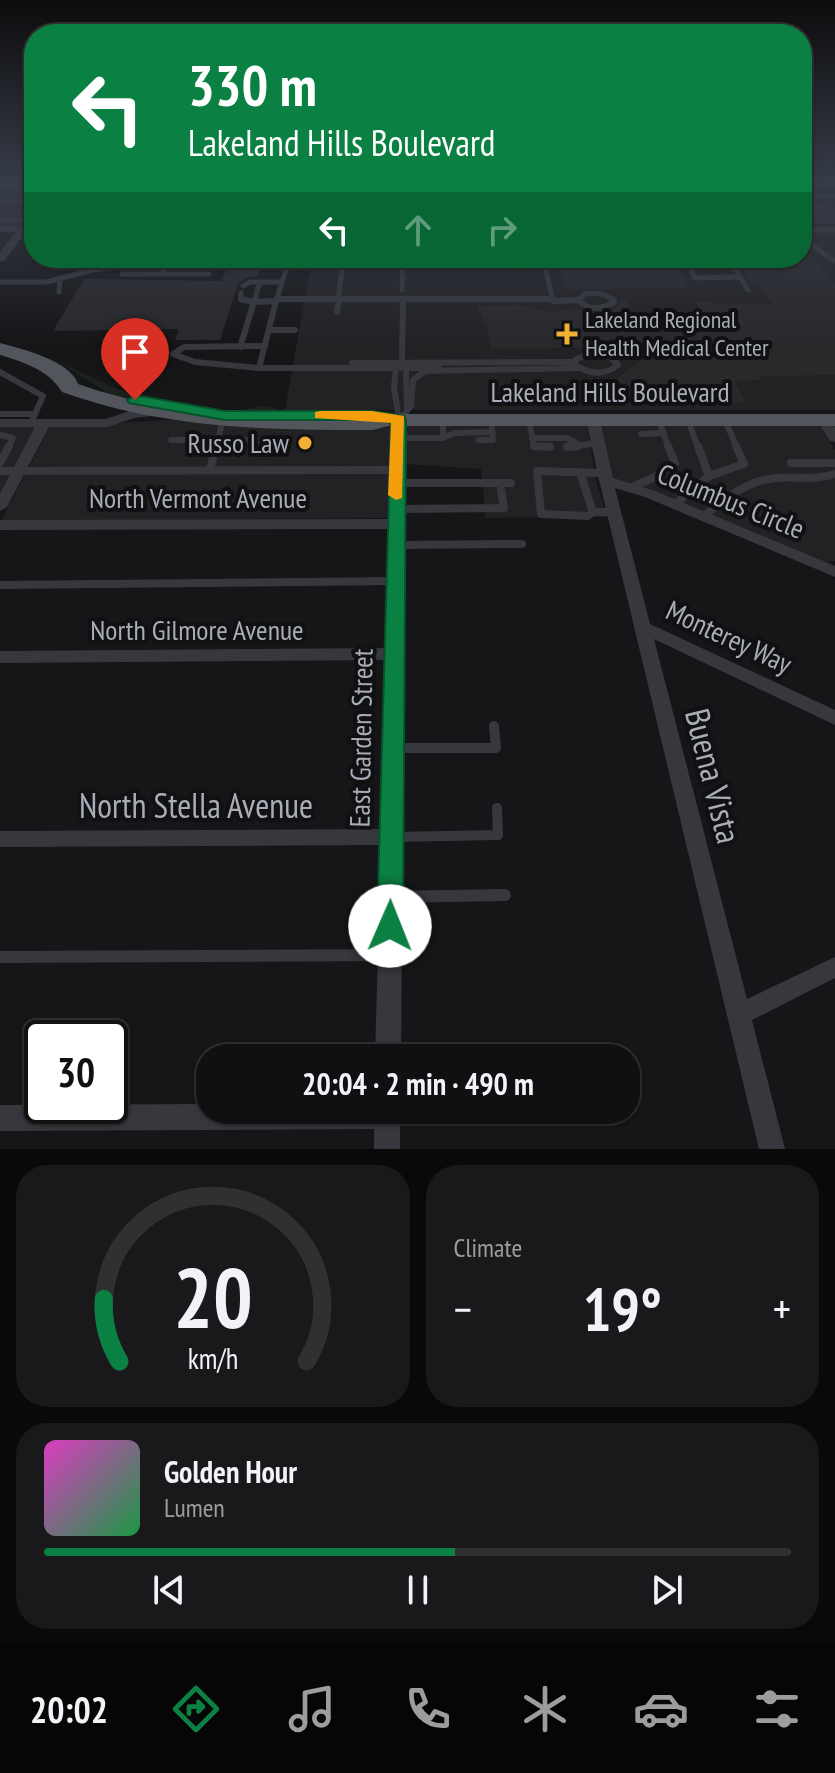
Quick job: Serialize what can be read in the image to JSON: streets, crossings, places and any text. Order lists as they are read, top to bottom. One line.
{"streets":{"main road":["Lakeland Hills Boulevard"],"street":["North Vermont Avenue","Columbus Circle","North Gilmore Avenue","Monterey Way","East Garden Street","Buena Vista","North Stella Avenue"]},"crossings":[["Lakeland Hills Boulevard","East Garden Street"],["Lakeland Hills Boulevard","Buena Vista"],["North Vermont Avenue","East Garden Street"],["Columbus Circle","Buena Vista"],["North Gilmore Avenue","East Garden Street"],["Monterey Way","Buena Vista"],["East Garden Street","North Stella Avenue"]],"places":{"health":["Lakeland Regional Health Medical Center"],"other":["Russo Law"]},"page":{"turn":["330 m","Lakeland Hills Boulevard"],"limit":"30","trip":"20:04 · 2 min · 490 m","tile":"Climate","heat":["−","19°","+"],"song":["Golden Hour","Lumen"],"tabs":"20:02","gauge":["20","km/h"]}}
